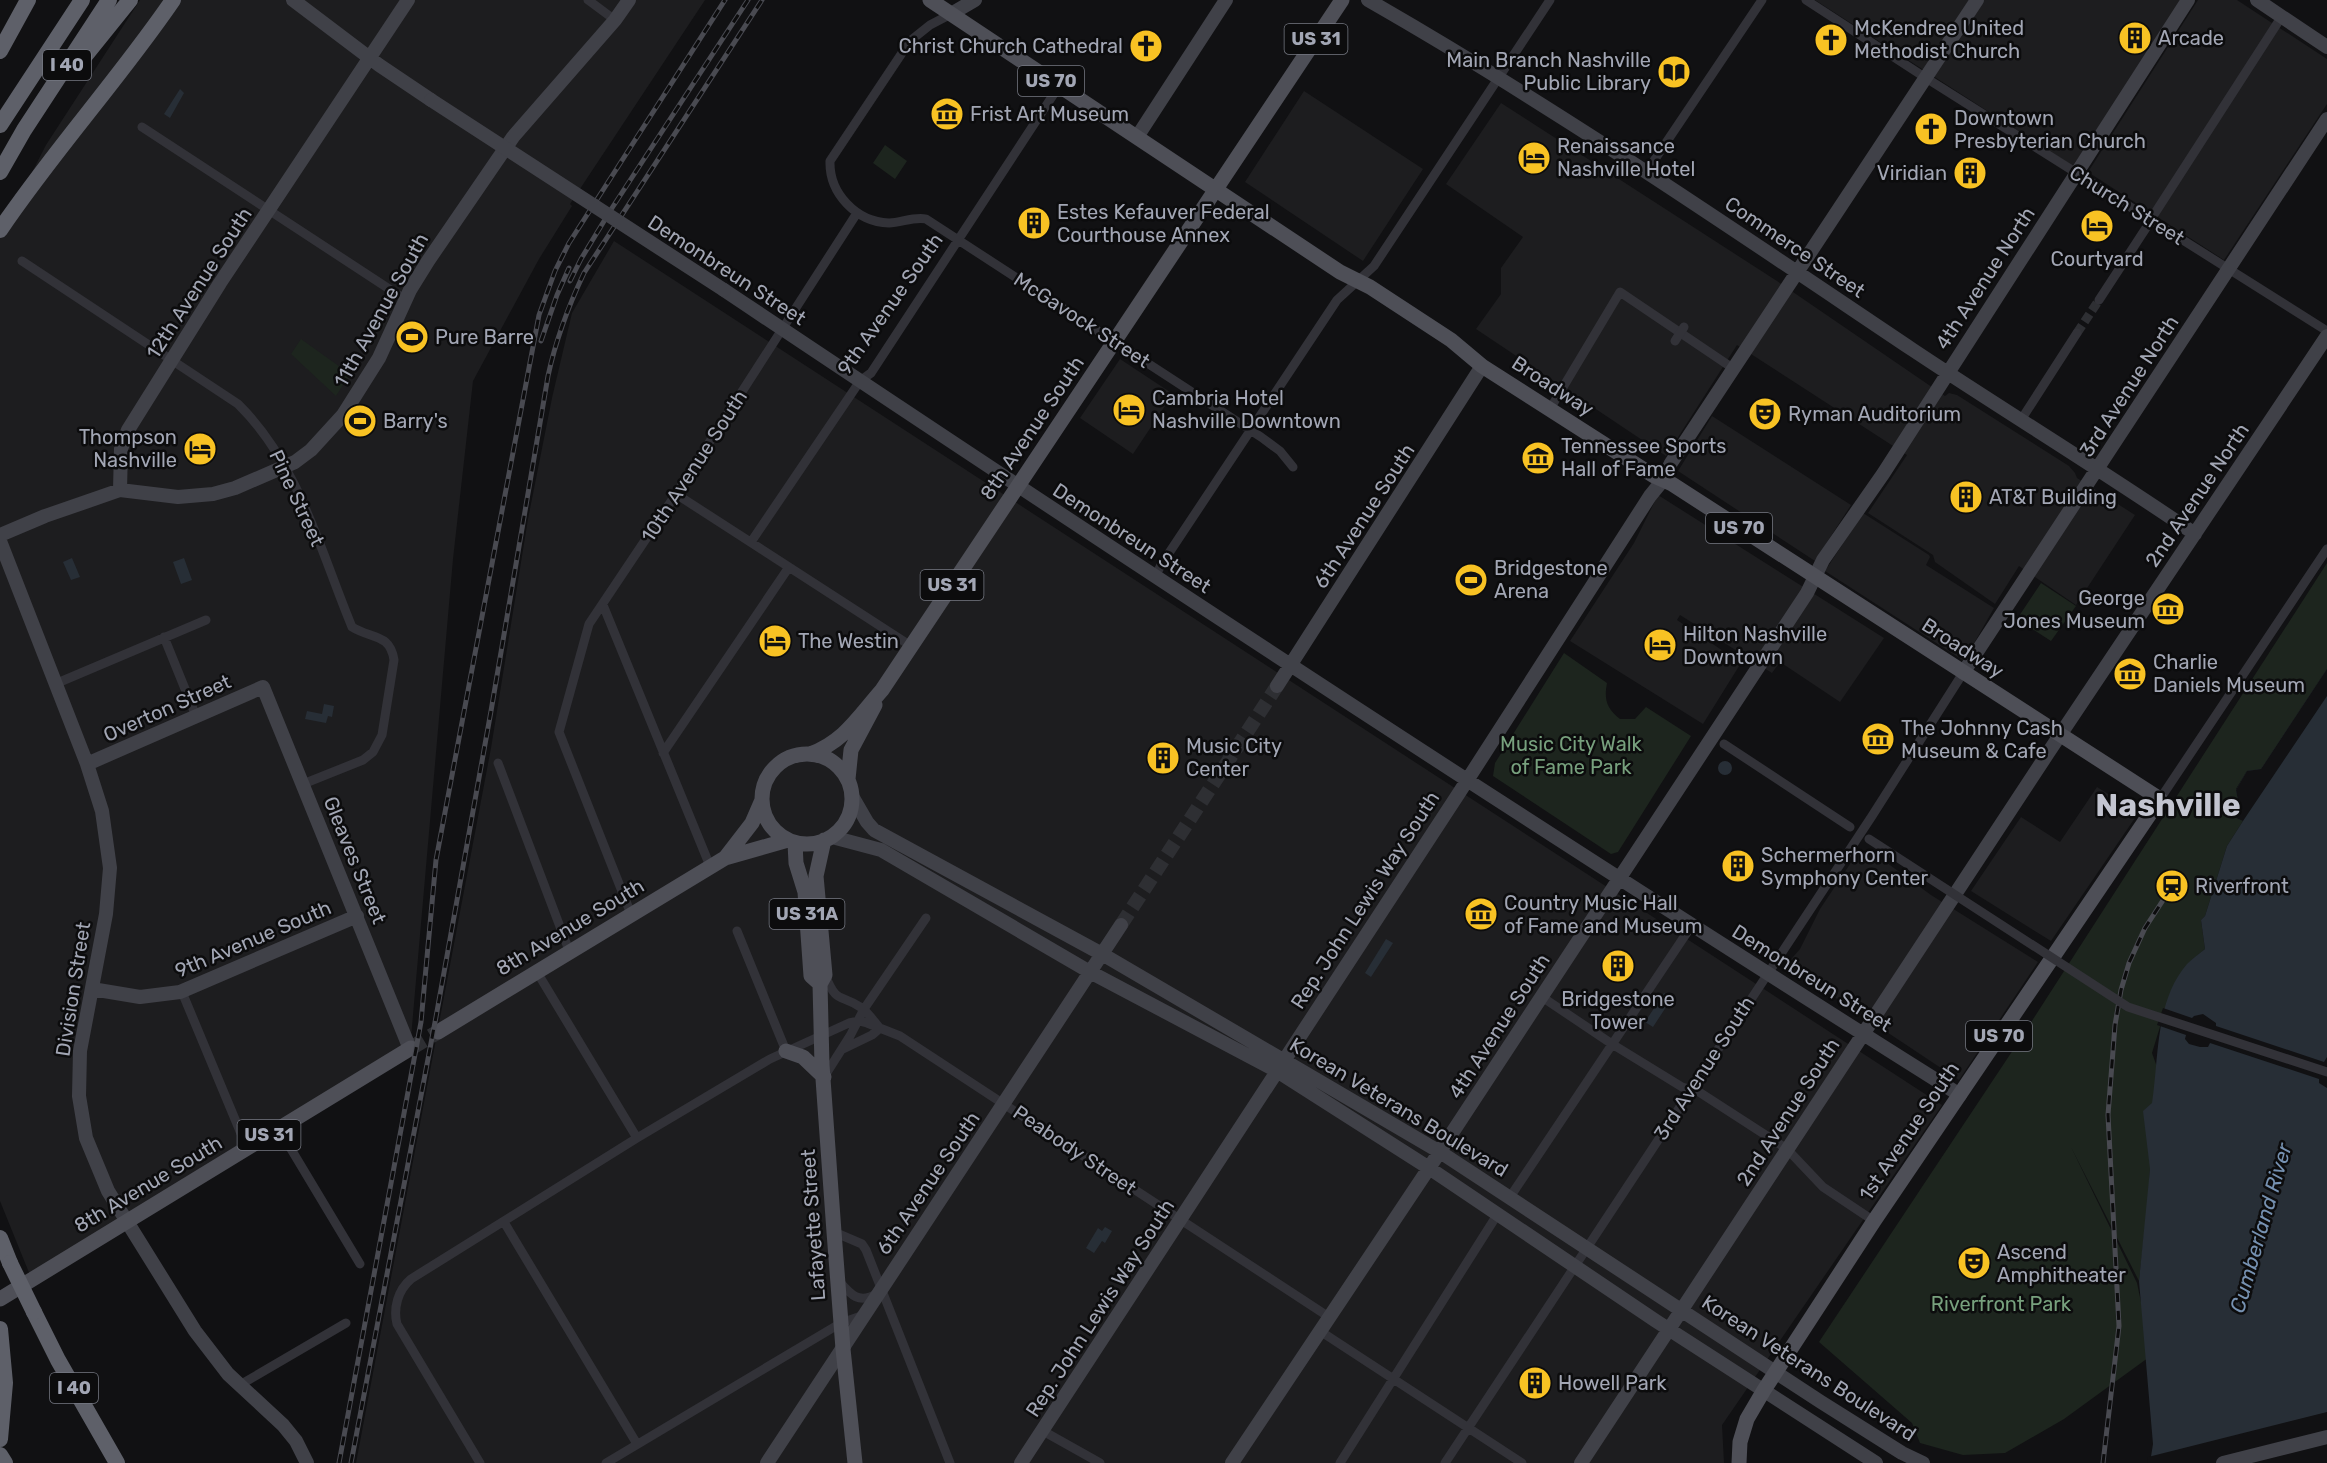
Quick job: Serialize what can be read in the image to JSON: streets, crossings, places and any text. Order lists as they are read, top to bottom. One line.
{"streets":{"highway":["I 40"],"main road":["US 31","US 70","Broadway","8th Avenue South","US 31A","1st Avenue South","Lafayette Street"],"street":["Church Street","Commerce Street","Demonbreun Street","4th Avenue North","12th Avenue South","9th Avenue South","11th Avenue South","McGavock Street","3rd Avenue North","10th Avenue South","2nd Avenue North","Pine Street","6th Avenue South","Overton Street","Gleaves Street","Rep. John Lewis Way South","Division Street","4th Avenue South","3rd Avenue South","Korean Veterans Boulevard","2nd Avenue South","Peabody Street"]},"crossings":[["US 31","Broadway"],["US 31","8th Avenue South"],["US 31","Korean Veterans Boulevard"],["US 31","Lafayette Street"],["Church Street","4th Avenue North"],["Church Street","3rd Avenue North"],["Church Street","Rep. John Lewis Way South"],["Commerce Street","4th Avenue North"],["Commerce Street","3rd Avenue North"],["Commerce Street","2nd Avenue North"],["Commerce Street","Rep. John Lewis Way South"],["Demonbreun Street","12th Avenue South"],["Demonbreun Street","9th Avenue South"],["Demonbreun Street","8th Avenue South"],["Demonbreun Street","10th Avenue South"],["Demonbreun Street","6th Avenue South"],["Demonbreun Street","Rep. John Lewis Way South"],["Demonbreun Street","4th Avenue South"],["Demonbreun Street","3rd Avenue South"],["Demonbreun Street","2nd Avenue South"],["Demonbreun Street","1st Avenue South"],["4th Avenue North","Broadway"],["4th Avenue North","4th Avenue South"],["12th Avenue South","11th Avenue South"],["12th Avenue South","Pine Street"],["9th Avenue South","McGavock Street"],["9th Avenue South","Broadway"],["9th Avenue South","Gleaves Street"],["9th Avenue South","Division Street"],["11th Avenue South","Pine Street"],["McGavock Street","8th Avenue South"],["McGavock Street","10th Avenue South"],["Broadway","3rd Avenue North"],["Broadway","8th Avenue South"],["Broadway","2nd Avenue North"],["Broadway","6th Avenue South"],["Broadway","Rep. John Lewis Way South"],["Broadway","4th Avenue South"],["Broadway","3rd Avenue South"],["Broadway","2nd Avenue South"],["Broadway","1st Avenue South"],["3rd Avenue North","3rd Avenue South"],["8th Avenue South","10th Avenue South"],["8th Avenue South","Gleaves Street"],["8th Avenue South","Division Street"],["8th Avenue South","Korean Veterans Boulevard"],["8th Avenue South","Lafayette Street"],["2nd Avenue North","2nd Avenue South"],["Pine Street","Gleaves Street"],["6th Avenue South","Korean Veterans Boulevard"],["6th Avenue South","Peabody Street"],["6th Avenue South","Lafayette Street"],["Overton Street","Gleaves Street"],["Overton Street","Division Street"],["Rep. John Lewis Way South","Korean Veterans Boulevard"],["Rep. John Lewis Way South","Peabody Street"],["4th Avenue South","Korean Veterans Boulevard"],["4th Avenue South","Peabody Street"],["3rd Avenue South","Korean Veterans Boulevard"],["Korean Veterans Boulevard","2nd Avenue South"],["Korean Veterans Boulevard","1st Avenue South"],["Korean Veterans Boulevard","Lafayette Street"],["Peabody Street","Lafayette Street"]],"districts":["Nashville"],"water":["Cumberland River"],"parks":["Music City Walk of Fame Park","Riverfront Park"],"places":{"building":["Arcade","Viridian","Estes Kefauver Federal Courthouse Annex","AT&T Building","Music City Center","Schermerhorn Symphony Center","Bridgestone Tower","Howell Park"],"church":["McKendree United Methodist Church","Christ Church Cathedral","Downtown Presbyterian Church"],"library":["Main Branch Nashville Public Library"],"museum":["Frist Art Museum","Tennessee Sports Hall of Fame","George Jones Museum","Charlie Daniels Museum","The Johnny Cash Museum & Cafe","Country Music Hall of Fame and Museum"],"hotel":["Renaissance Nashville Hotel","Courtyard","Cambria Hotel Nashville Downtown","Thompson Nashville","The Westin","Hilton Nashville Downtown"],"sports":["Pure Barre","Barry's","Bridgestone Arena"],"theatre":["Ryman Auditorium","Ascend Amphitheater"],"station":["Riverfront"]}}
